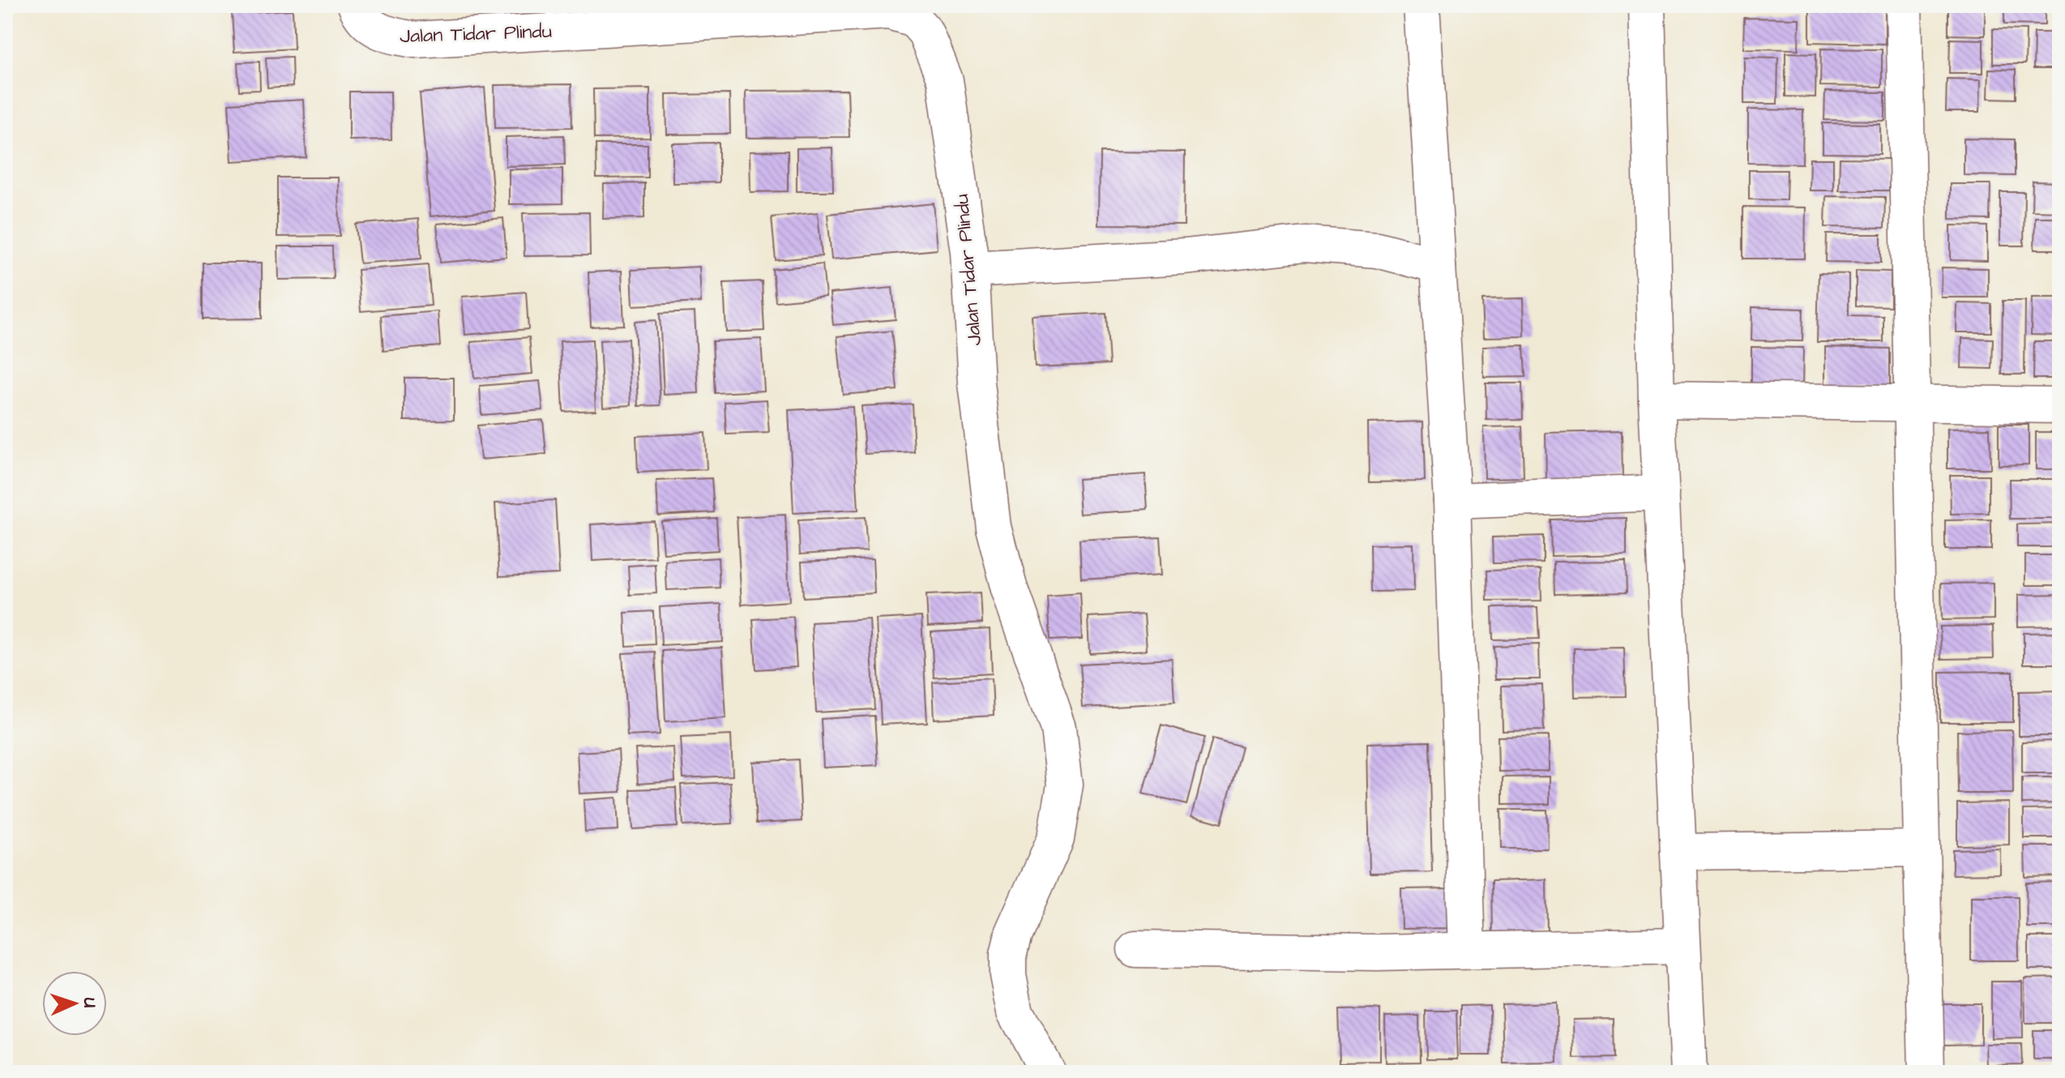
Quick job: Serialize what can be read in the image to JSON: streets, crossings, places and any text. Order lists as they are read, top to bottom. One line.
{"streets":{"street":["Jalan Tidar Plindu"]},"north":"right"}
